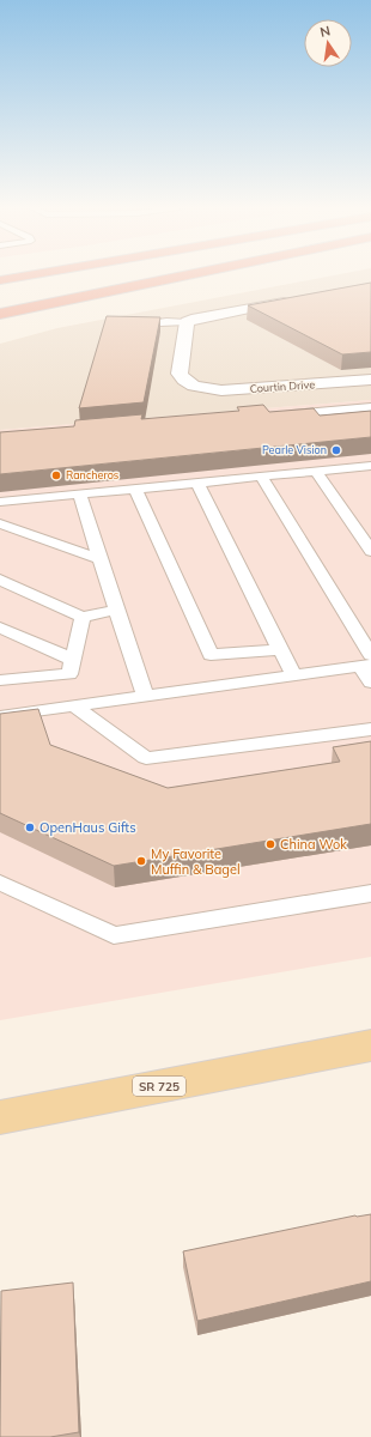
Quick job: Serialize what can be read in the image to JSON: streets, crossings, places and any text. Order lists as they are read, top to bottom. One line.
{"streets":{"main road":["SR 725"],"street":["Courtin Drive"]},"places":["Pearle Vision","Rancheros","OpenHaus Gifts","China Wok","My Favorite Muffin & Bagel"],"north":"top"}
